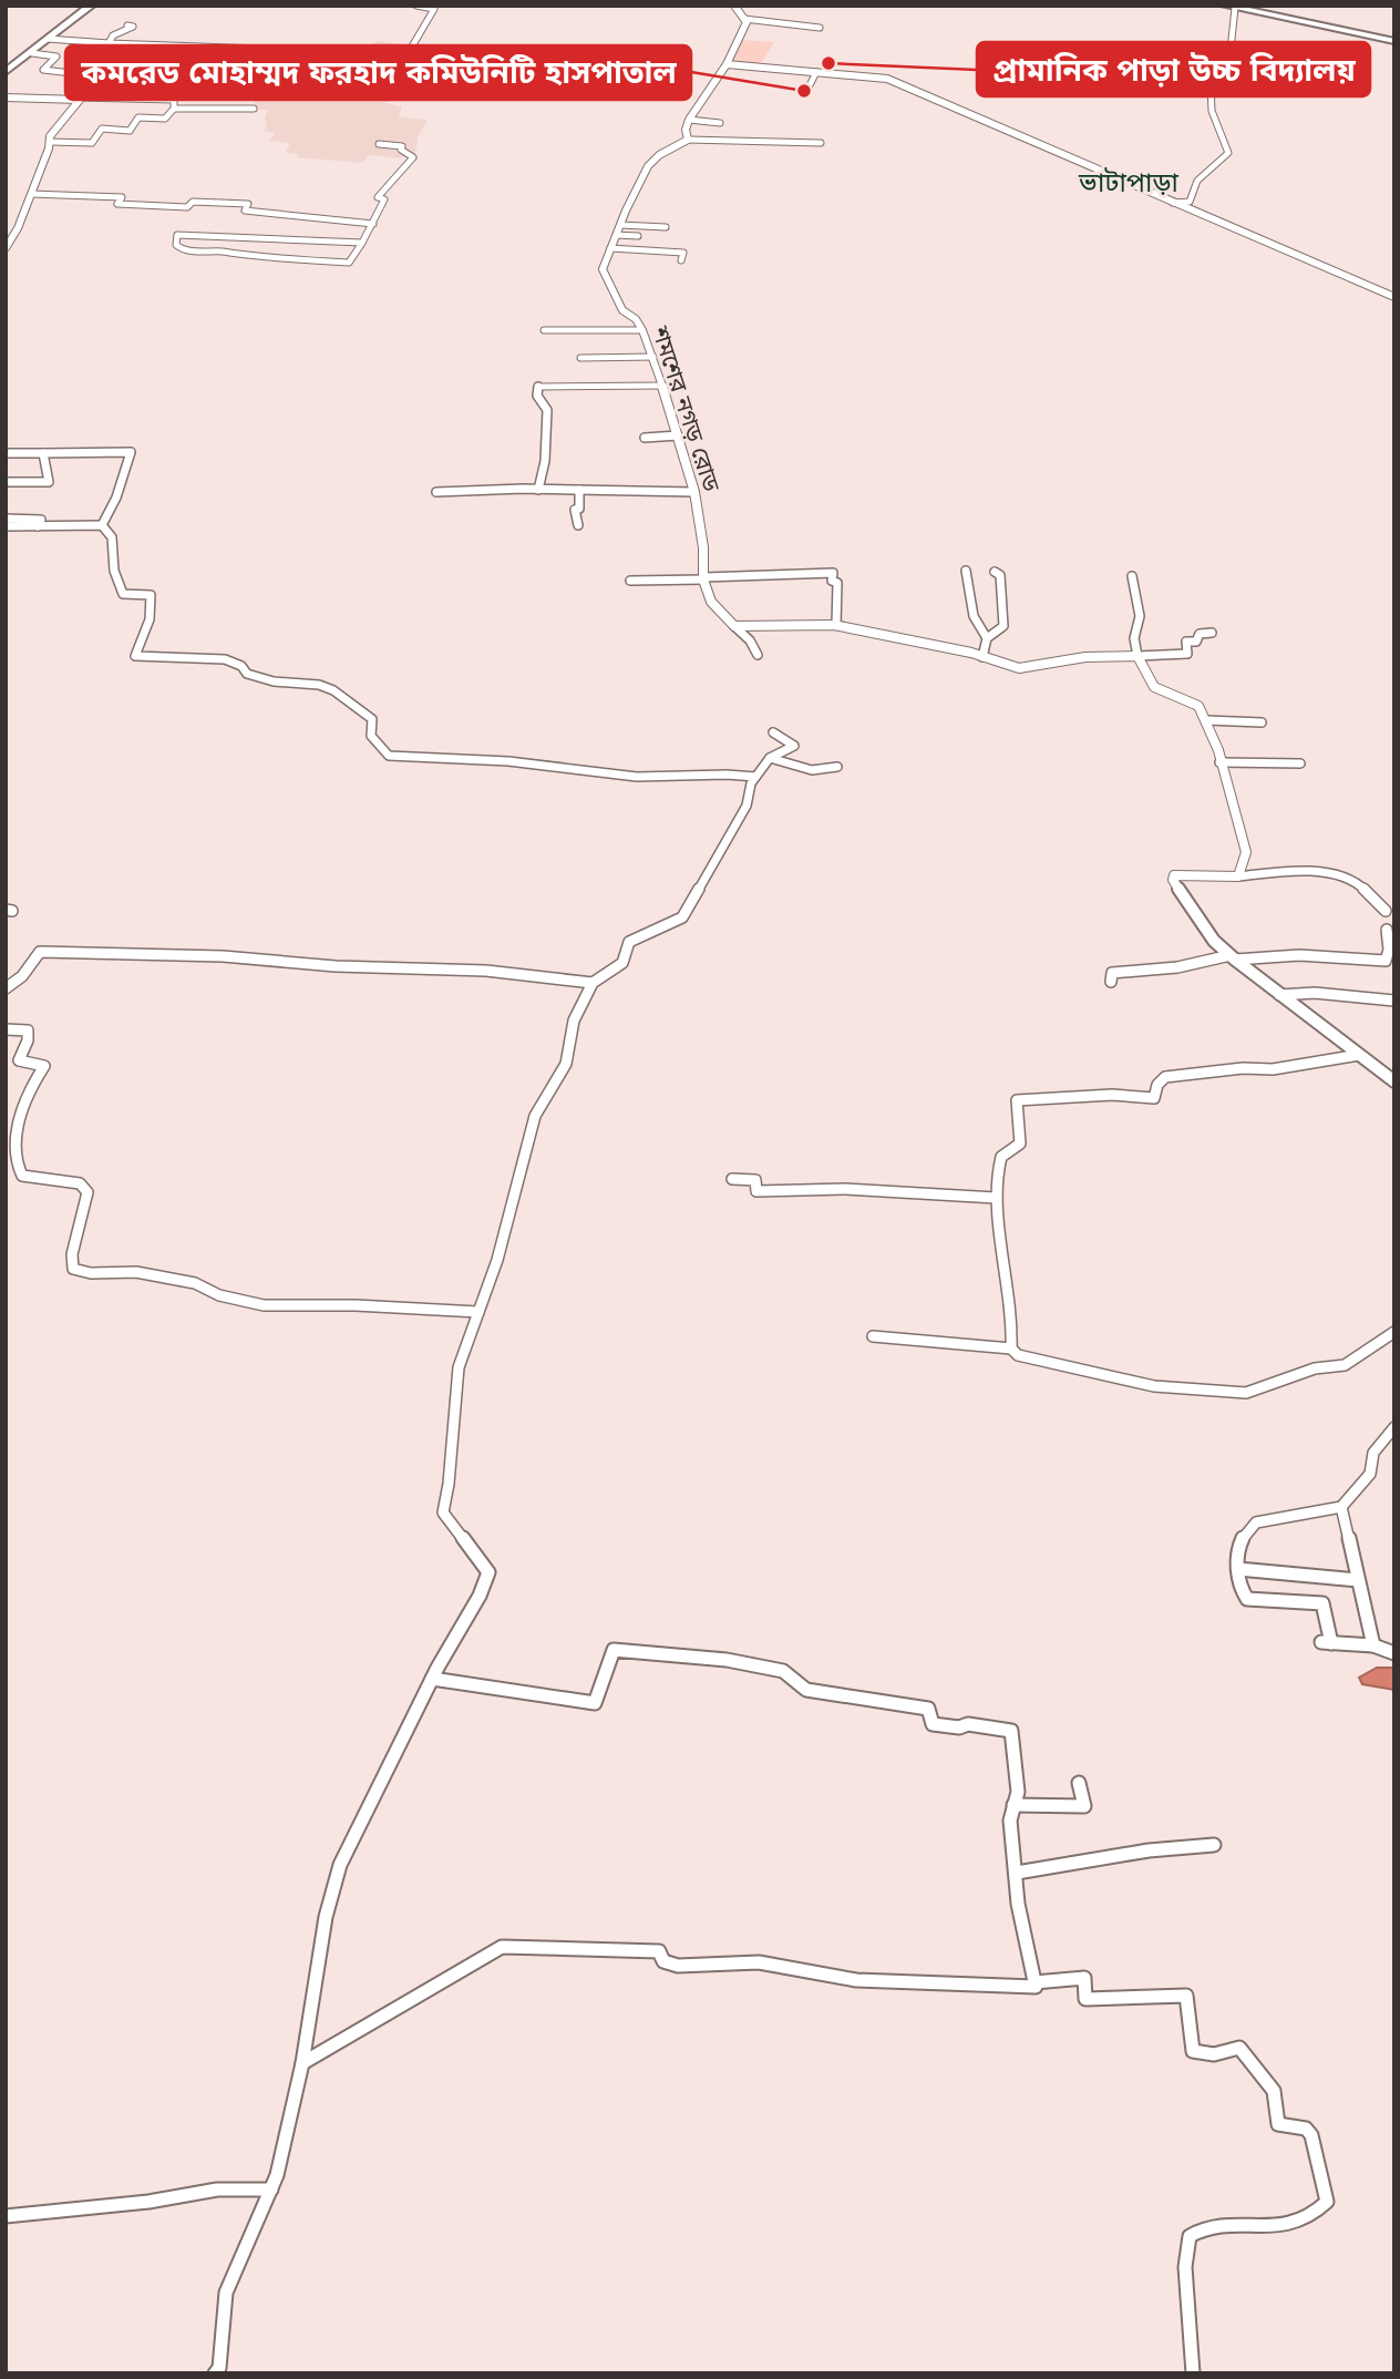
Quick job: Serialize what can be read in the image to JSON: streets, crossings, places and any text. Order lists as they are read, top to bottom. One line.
{"streets":{"street":["শমশের নগড় রোড"]},"districts":["ভাটাপাড়া"],"places":["প্রামানিক পাড়া উচ্চ বিদ্যালয়","কমরেড মোহাম্মদ ফরহাদ কমিউনিটি হাসপাতাল"]}
